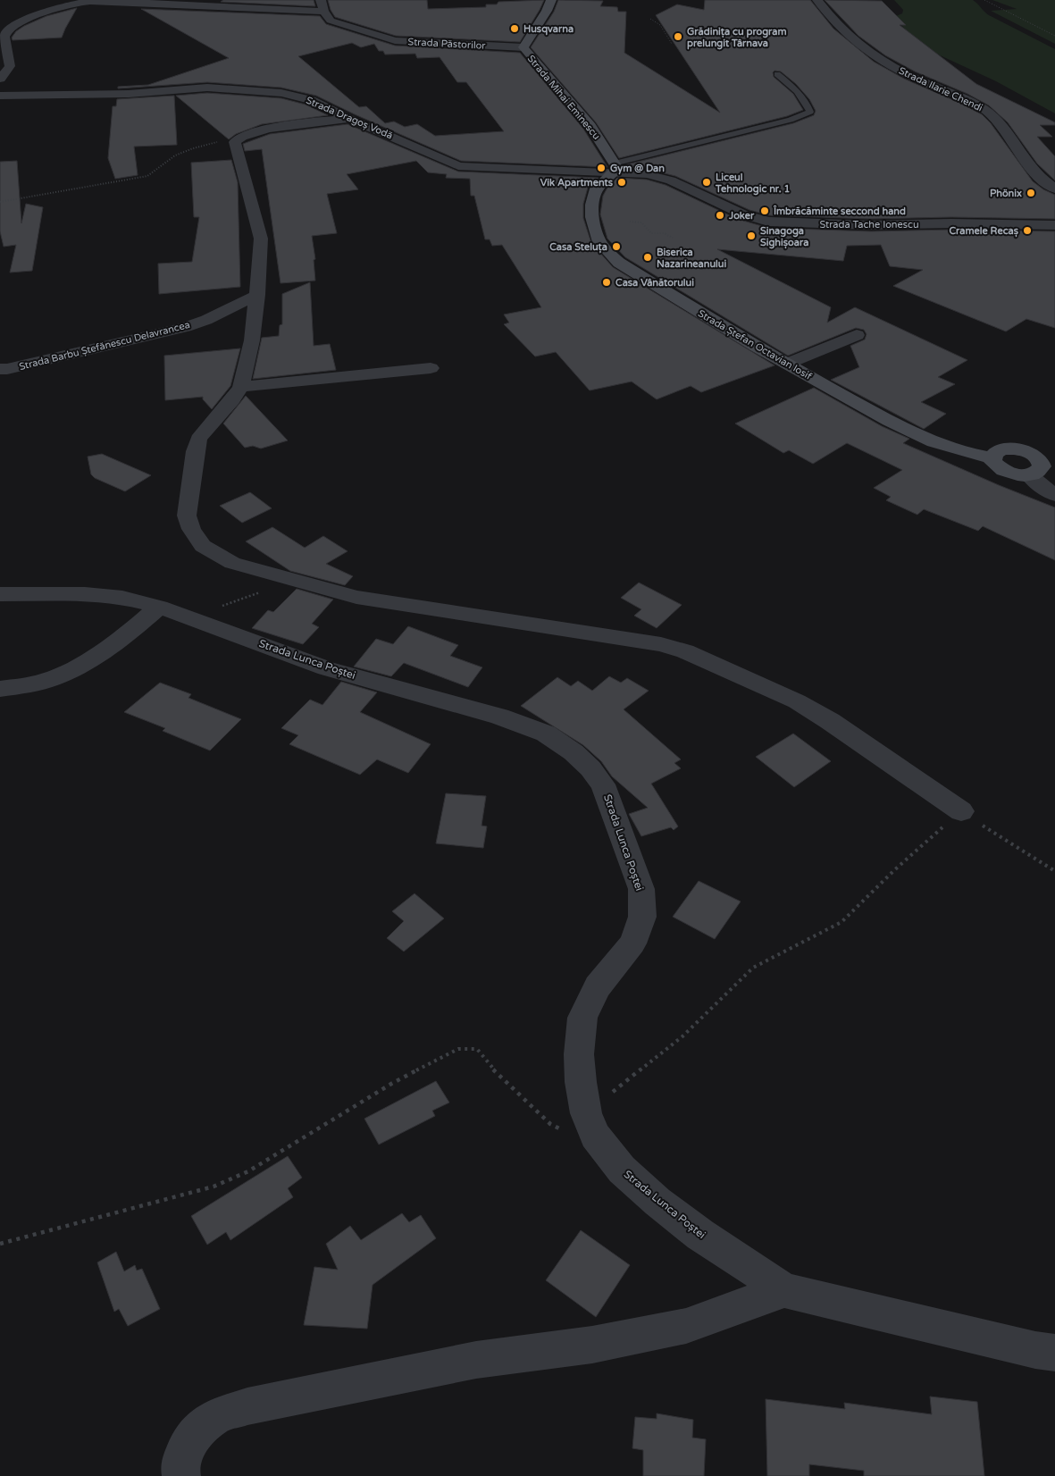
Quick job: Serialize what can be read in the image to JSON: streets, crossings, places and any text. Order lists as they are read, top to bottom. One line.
{"streets":{"main road":["Strada Mihai Eminescu","Strada Ștefan Octavian Iosif"],"street":["Strada Păstorilor","Strada Ilarie Chendi","Strada Dragoș Vodă","Strada Tache Ionescu","Strada Barbu Ștefănescu Delavrancea","Strada Lunca Poștei"]},"crossings":[["Strada Păstorilor","Strada Mihai Eminescu"],["Strada Mihai Eminescu","Strada Dragoș Vodă"],["Strada Mihai Eminescu","Strada Tache Ionescu"],["Strada Mihai Eminescu","Strada Ștefan Octavian Iosif"],["Strada Dragoș Vodă","Strada Tache Ionescu"],["Strada Dragoș Vodă","Strada Ștefan Octavian Iosif"],["Strada Tache Ionescu","Strada Ștefan Octavian Iosif"]],"places":["Husqvarna","Grădinița cu program prelungit Târnava","Gym @ Dan","Vik Apartments","Liceul Tehnologic nr. 1","Phönix","Îmbrăcăminte seccond hand","Joker","Cramele Recaș","Sinagoga Sighișoara","Casa Steluța","Biserica Nazarineanului","Casa Vânătorului"]}
